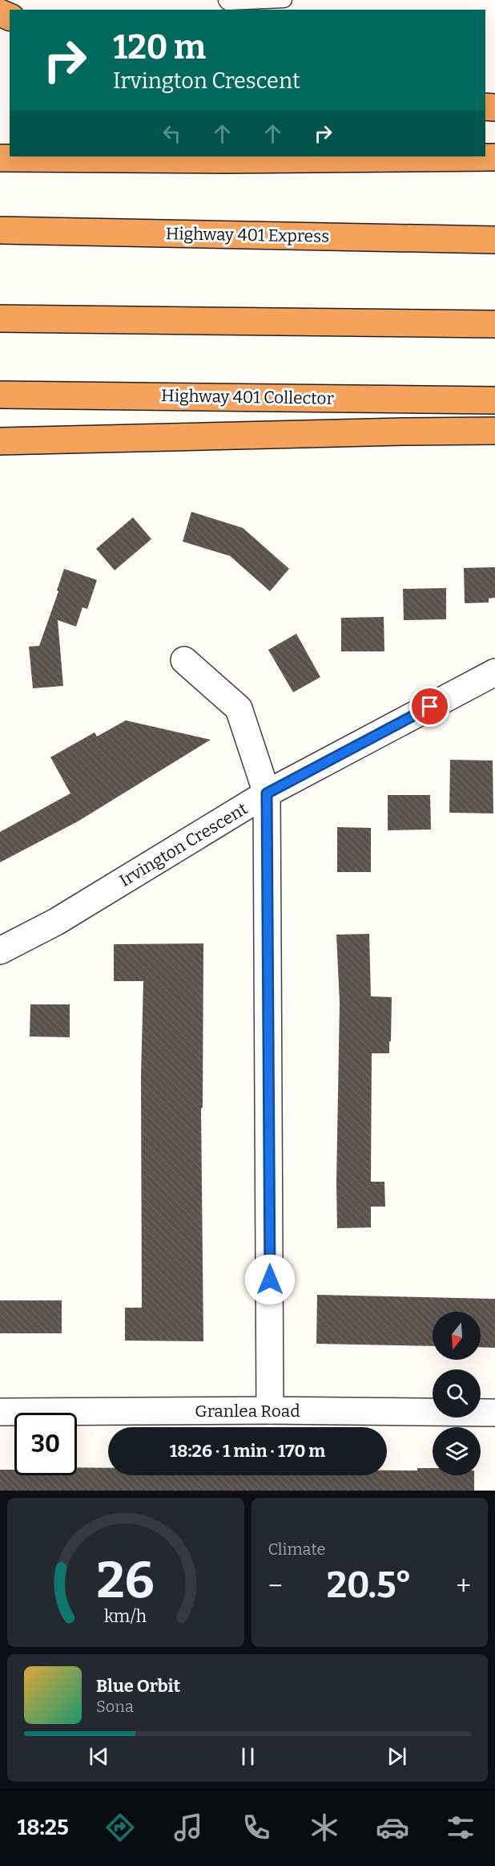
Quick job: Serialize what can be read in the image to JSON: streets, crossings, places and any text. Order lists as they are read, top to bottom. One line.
{"streets":{"highway":["Highway 401 Express","Highway 401 Collector"],"street":["Irvington Crescent","Granlea Road"]},"north":"bottom","page":{"turn":["120 m","Irvington Crescent"],"limit":"30","trip":"18:26 · 1 min · 170 m","tile":"Climate","heat":["−","20.5°","+"],"song":["Blue Orbit","Sona"],"tabs":"18:25","gauge":["26","km/h"]}}
